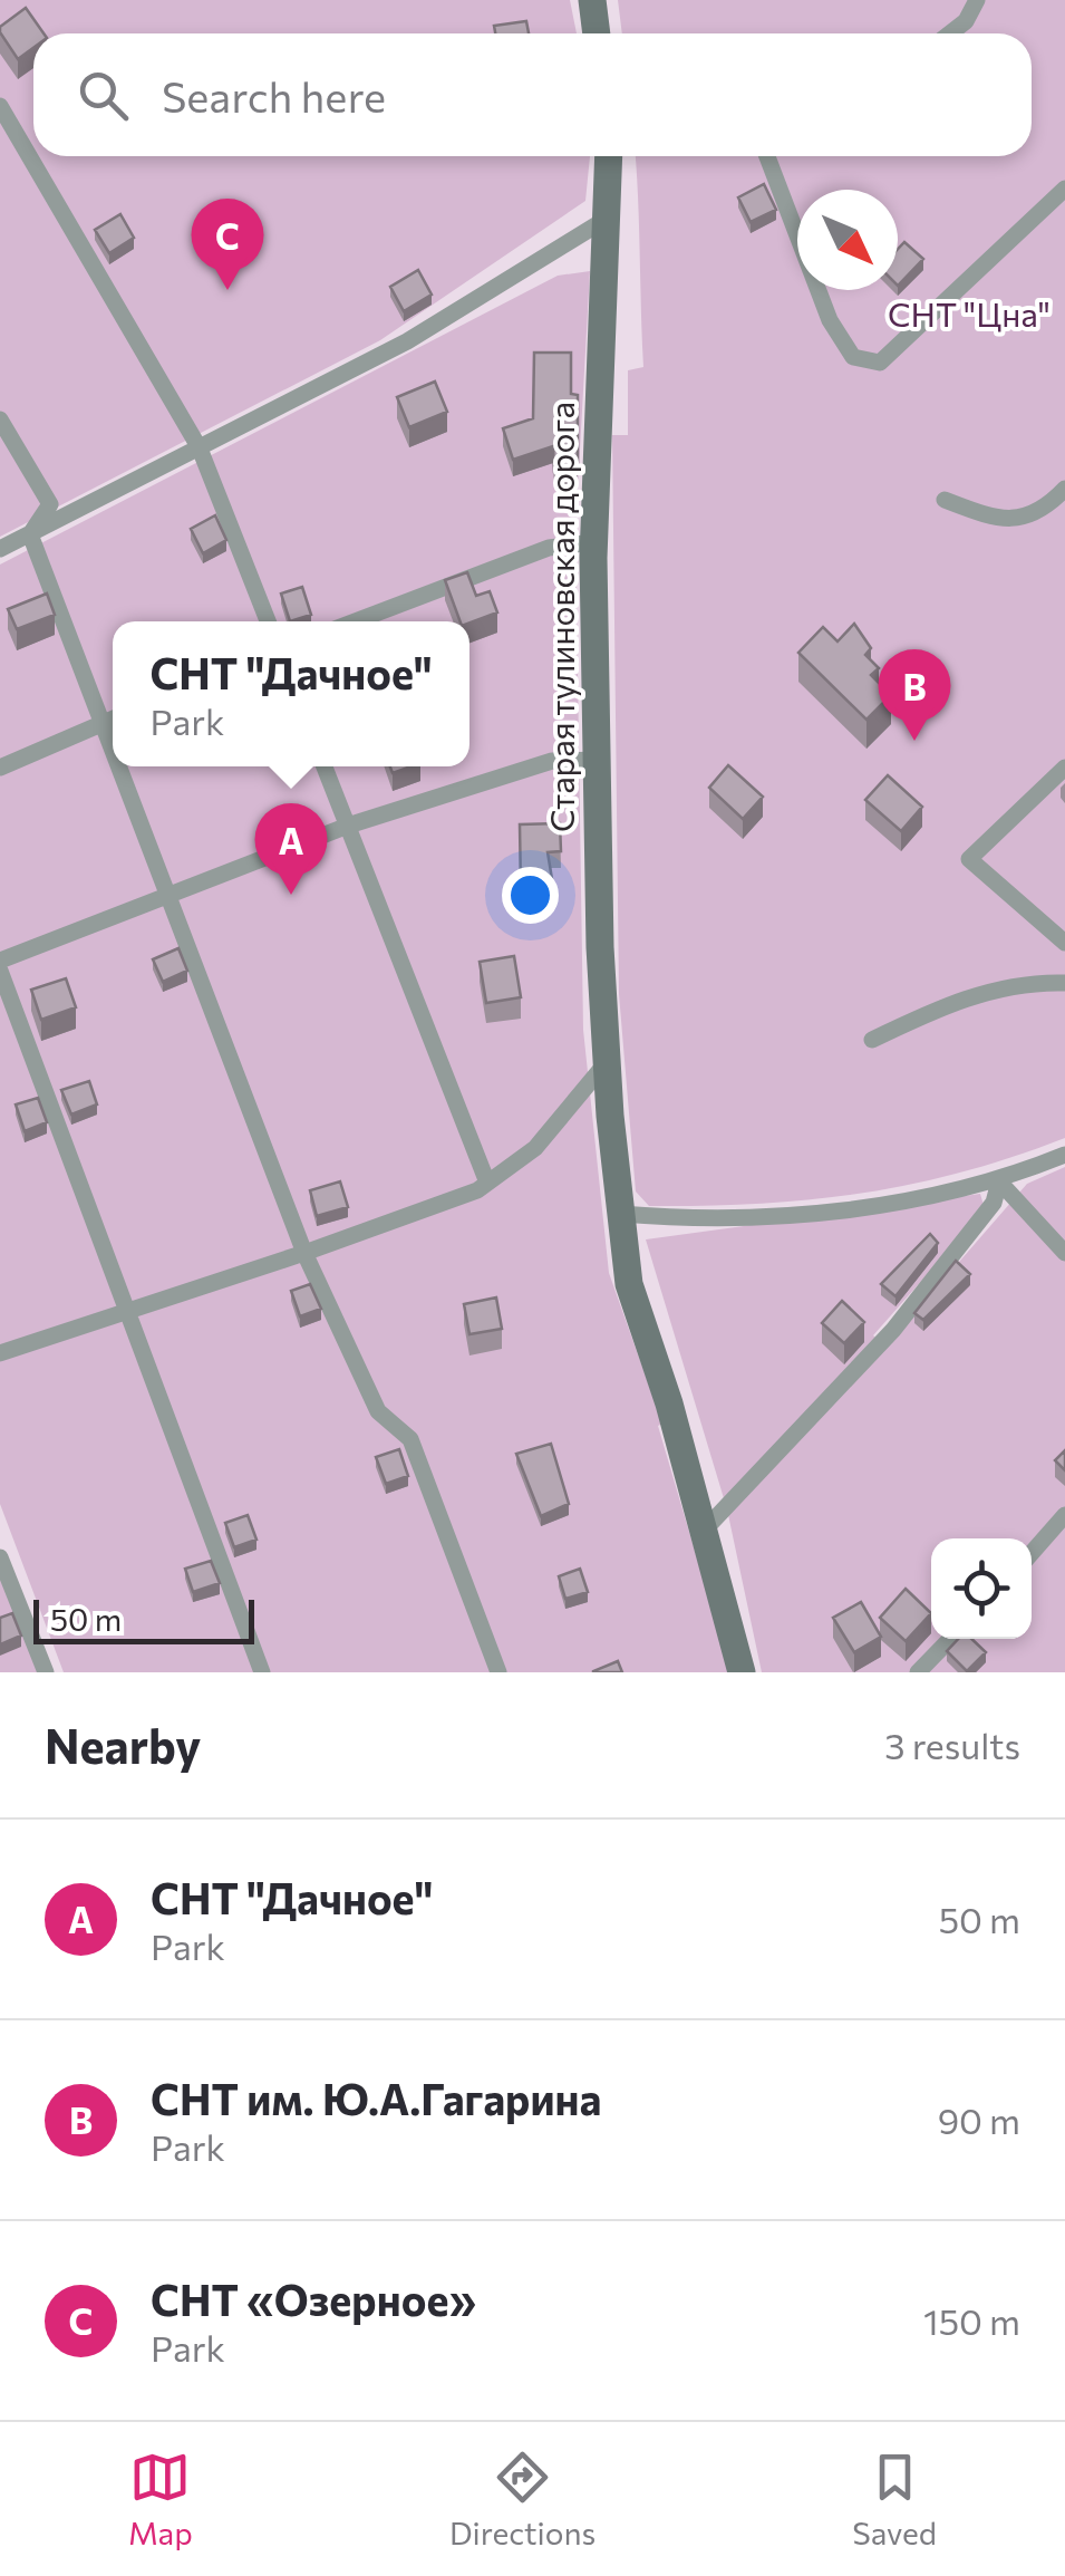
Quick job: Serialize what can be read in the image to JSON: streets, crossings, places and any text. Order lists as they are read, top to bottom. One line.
{"streets":{"street":["Старая тулиновская дорога"]},"parks":["СНТ \"Цна\""],"scale_bar":"50 m","north":"bottom right","page":{"search":"Search here","pins":["C","B","A"],"popup":["СНТ \"Дачное\"","Park"],"scale":"50 m","heading":["Nearby","3 results"],"list":[{"mark":"A","name":"СНТ \"Дачное\"","note":"Park","value":"50 m"},{"mark":"B","name":"СНТ им. Ю.А.Гагарина","note":"Park","value":"90 m"},{"mark":"C","name":"СНТ «Озерное»","note":"Park","value":"150 m"}],"nav":["Map","Directions","Saved"]}}
